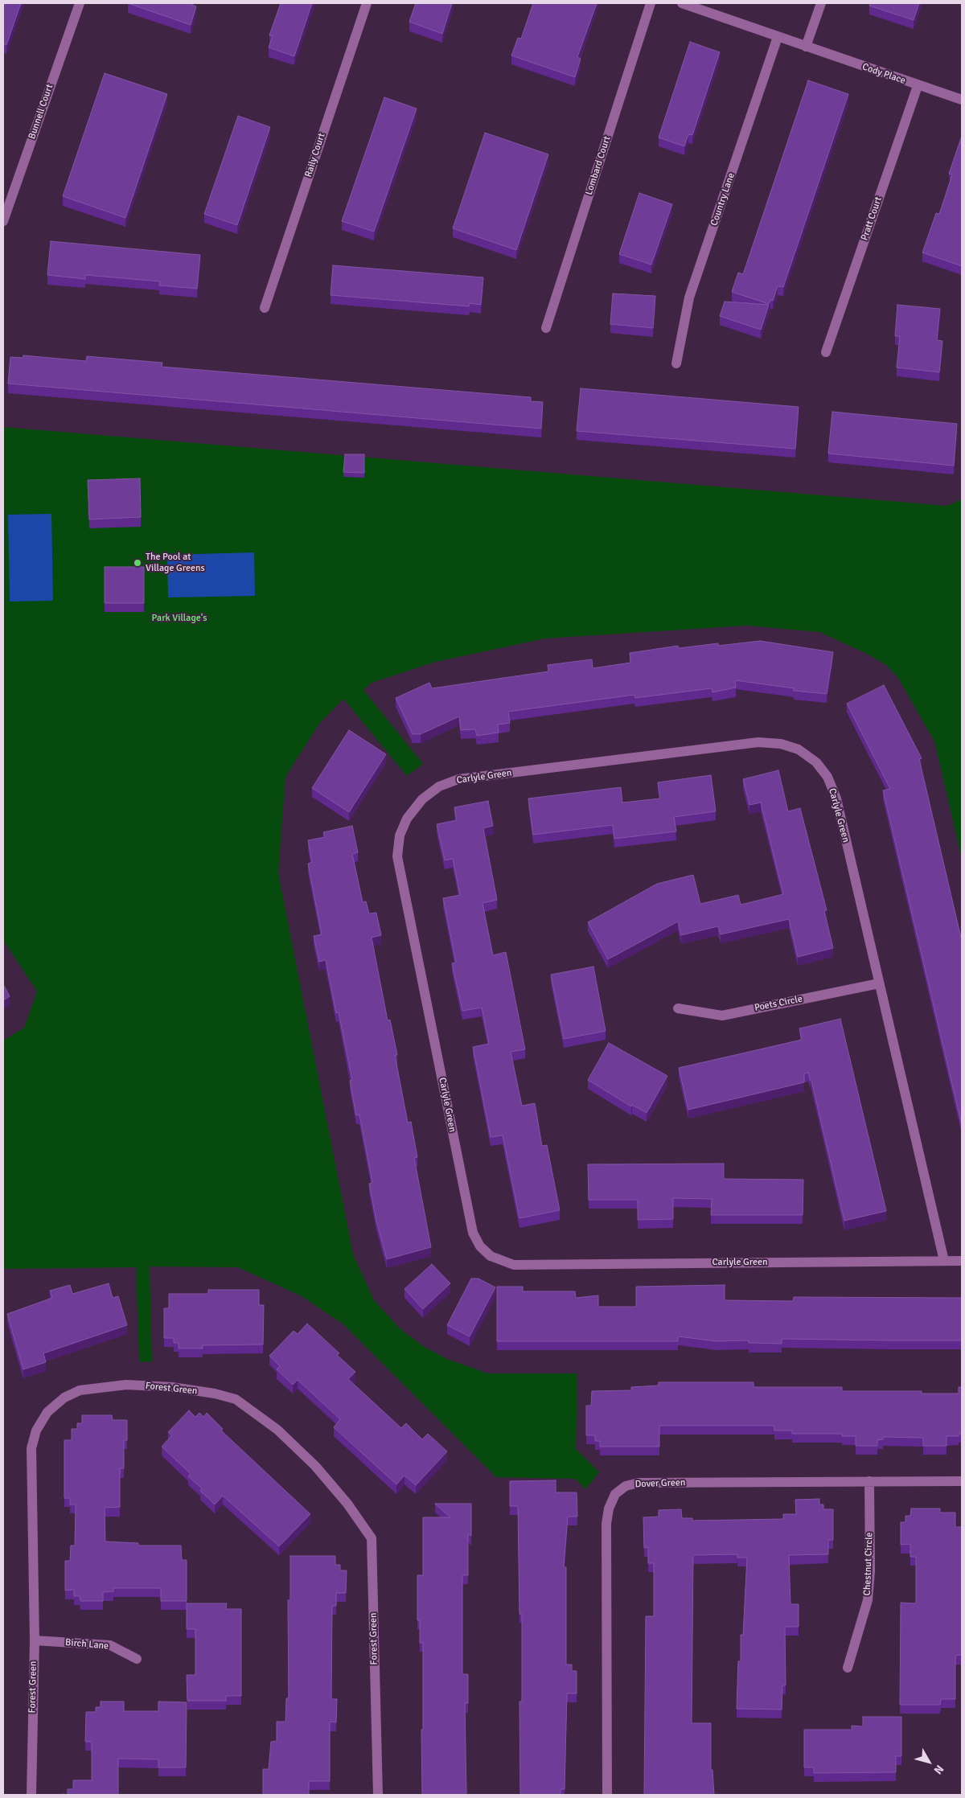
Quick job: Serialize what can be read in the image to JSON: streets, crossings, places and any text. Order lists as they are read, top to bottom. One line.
{"streets":{"street":["Cody Place","Bunnell Court","Raily Court","Lombard Court","Country Lane","Pratt Court","Carlyle Green","Poets Circle","Forest Green","Dover Green","Chestnut Circle","Birch Lane"]},"crossings":[["Cody Place","Country Lane"],["Cody Place","Pratt Court"],["Carlyle Green","Poets Circle"],["Forest Green","Birch Lane"],["Dover Green","Chestnut Circle"]],"parks":["Park Village's"],"places":["The Pool at Village Greens"],"north":"bottom right"}
